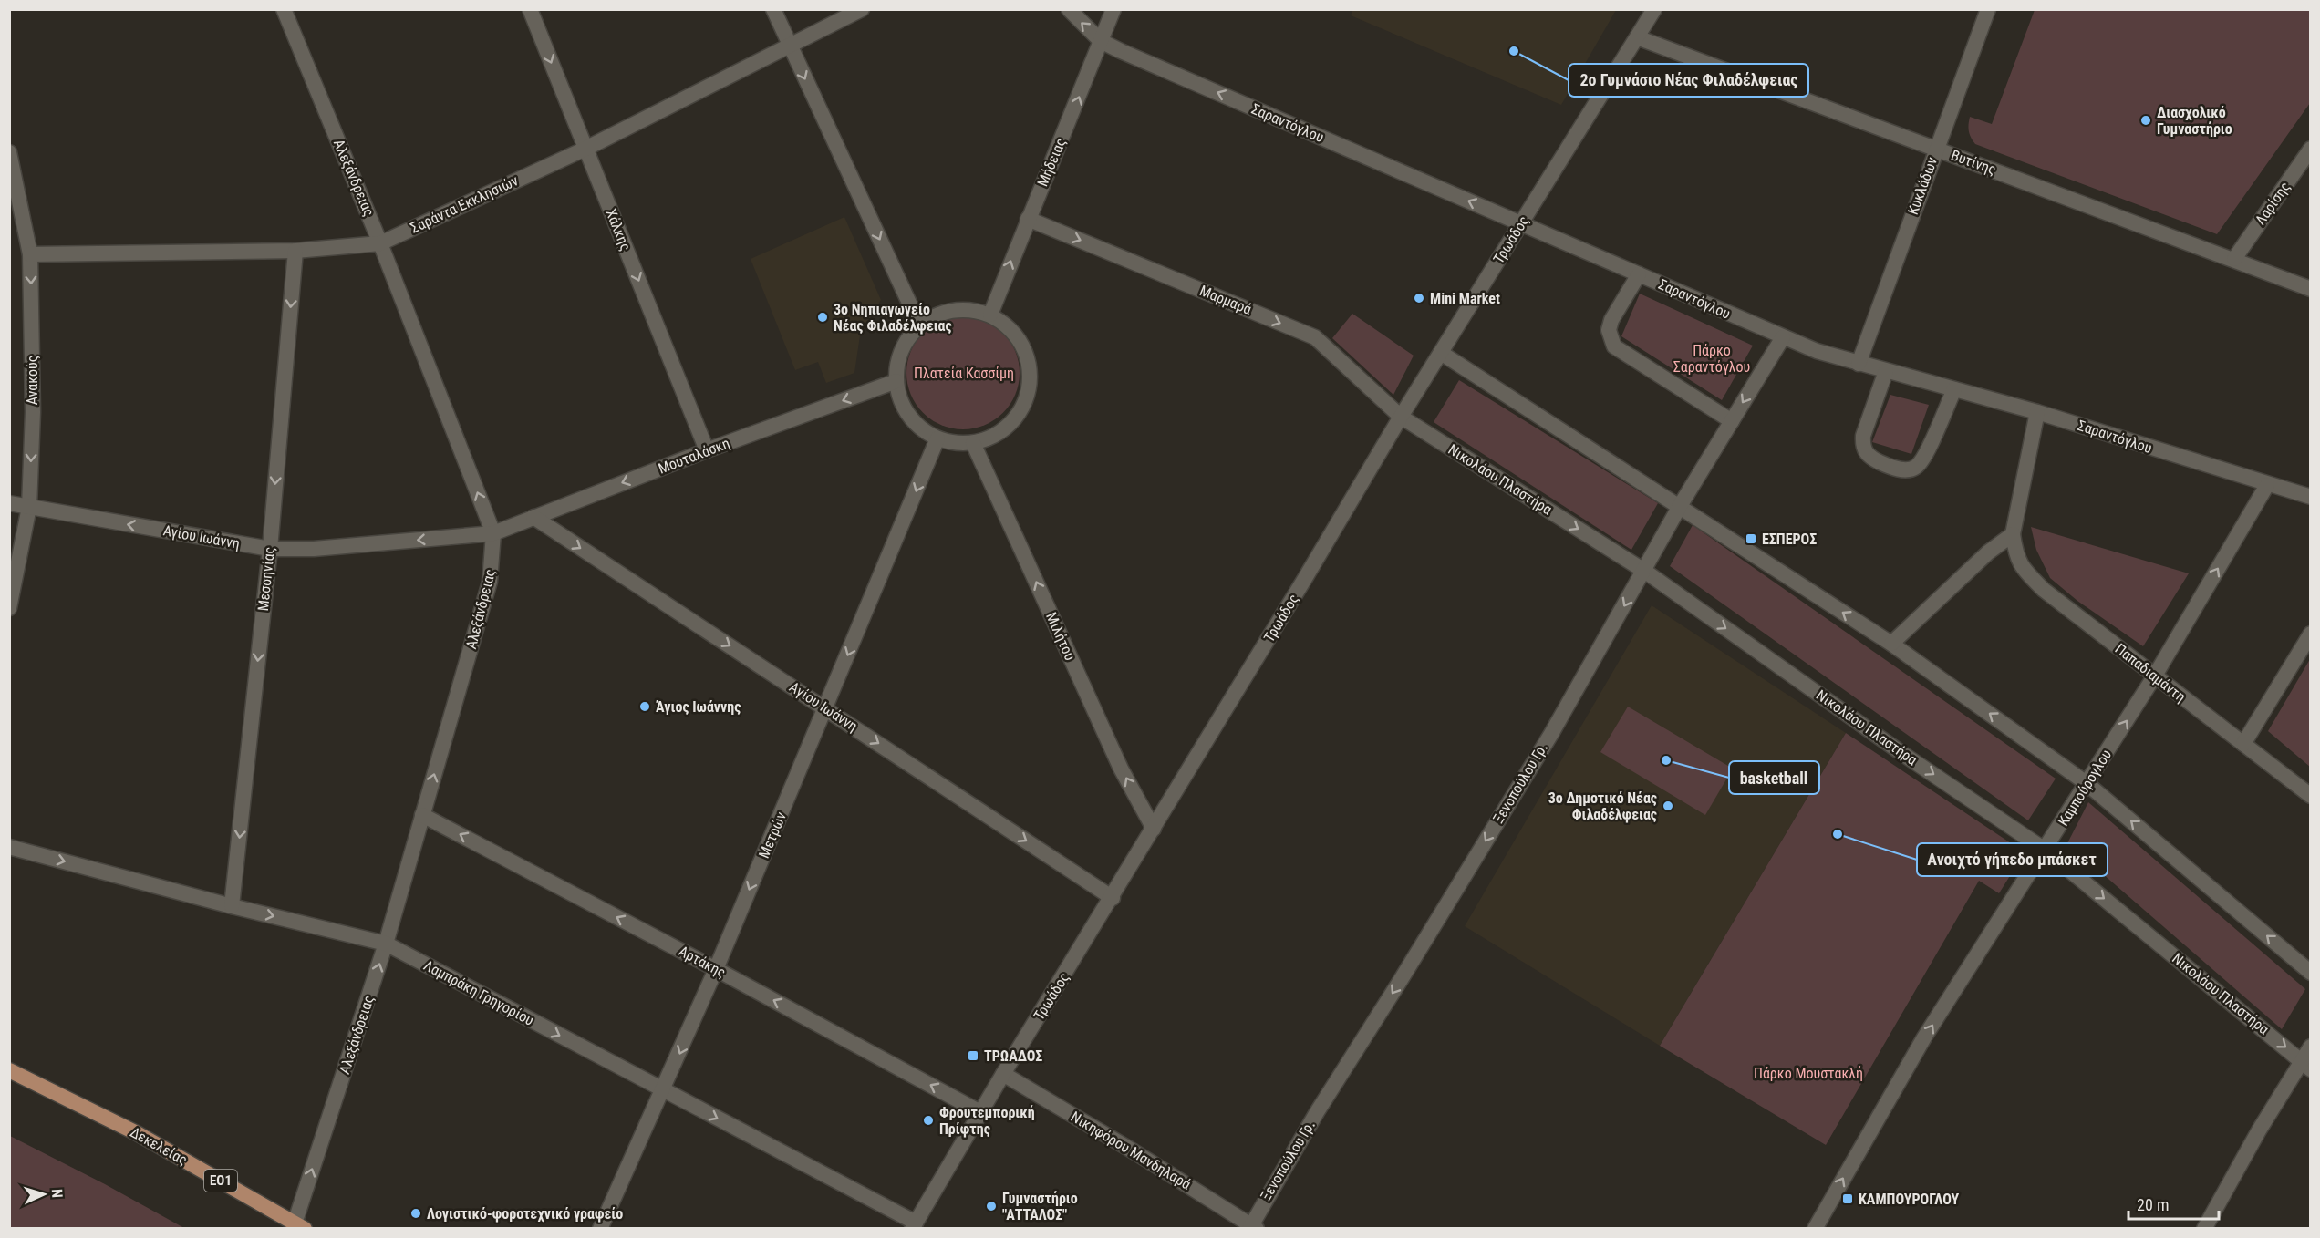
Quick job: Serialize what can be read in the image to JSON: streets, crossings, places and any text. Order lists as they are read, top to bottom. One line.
{"streets":{"main road":["Δεκελείας","ΕΟ1"],"street":["Σαραντόγλου","Μήδειας","Βυτίνης","Αλεξάνδρειας","Κυκλάδων","Λαρίσης","Σαράντα Εκκλησιών","Χάλκης","Τρωάδος","Μαρμαρά","Ανακούς","Μουταλάσκη","Νικολάου Πλαστήρα","Αγίου Ιωάννη","Μεσσηνίας","Μιλήτου","Παπαδιαμάντη","Ξενoπούλου Γρ.","Καμπούρογλου","Μετρών","Αρτάκης","Λαμπράκη Γρηγορίου","Νικηφόρου Μανδηλαρά"]},"crossings":[["Σαραντόγλου","Μήδειας"],["Σαραντόγλου","Κυκλάδων"],["Σαραντόγλου","Τρωάδος"],["Σαραντόγλου","Παπαδιαμάντη"],["Σαραντόγλου","Ξενoπούλου Γρ."],["Σαραντόγλου","Καμπούρογλου"],["Μήδειας","Μαρμαρά"],["Μήδειας","Μουταλάσκη"],["Μήδειας","Μιλήτου"],["Μήδειας","Μετρών"],["Βυτίνης","Κυκλάδων"],["Βυτίνης","Λαρίσης"],["Βυτίνης","Τρωάδος"],["Αλεξάνδρειας","Σαράντα Εκκλησιών"],["Αλεξάνδρειας","Μουταλάσκη"],["Αλεξάνδρειας","Αγίου Ιωάννη"],["Αλεξάνδρειας","Αρτάκης"],["Αλεξάνδρειας","Λαμπράκη Γρηγορίου"],["Αλεξάνδρειας","Δεκελείας"],["Σαράντα Εκκλησιών","Χάλκης"],["Σαράντα Εκκλησιών","Ανακούς"],["Σαράντα Εκκλησιών","Μεσσηνίας"],["Χάλκης","Μουταλάσκη"],["Τρωάδος","Μαρμαρά"],["Τρωάδος","Νικολάου Πλαστήρα"],["Τρωάδος","Αγίου Ιωάννη"],["Τρωάδος","Μιλήτου"],["Τρωάδος","Αρτάκης"],["Τρωάδος","Λαμπράκη Γρηγορίου"],["Τρωάδος","Νικηφόρου Μανδηλαρά"],["Μαρμαρά","Νικολάου Πλαστήρα"],["Ανακούς","Αγίου Ιωάννη"],["Μουταλάσκη","Αγίου Ιωάννη"],["Μουταλάσκη","Μιλήτου"],["Μουταλάσκη","Μετρών"],["Νικολάου Πλαστήρα","Ξενoπούλου Γρ."],["Νικολάου Πλαστήρα","Καμπούρογλου"],["Αγίου Ιωάννη","Μεσσηνίας"],["Αγίου Ιωάννη","Μετρών"],["Μεσσηνίας","Λαμπράκη Γρηγορίου"],["Μιλήτου","Μετρών"],["Παπαδιαμάντη","Καμπούρογλου"],["Ξενoπούλου Γρ.","Νικηφόρου Μανδηλαρά"],["Μετρών","Αρτάκης"],["Μετρών","Λαμπράκη Γρηγορίου"]],"one_way":["Σαραντόγλου","Μήδειας","Αλεξάνδρειας","Χάλκης","Μαρμαρά","Ανακούς","Μουταλάσκη","Μεσσηνίας","Μιλήτου","Ξενoπούλου Γρ.","Καμπούρογλου","Μετρών","Αρτάκης","Λαμπράκη Γρηγορίου"],"parks":["Πάρκο Σαραντόγλου","Πλατεία Κασσίμη","Πάρκο Μουστακλή"],"places":{"other":["2ο Γυμνάσιο Νέας Φιλαδέλφειας","Διασχολικό Γυμναστήριο","Mini Market","3ο Νηπιαγωγείο Νέας Φιλαδέλφειας","Άγιος Ιωάννης","basketball","3ο Δημοτικό Νέας Φιλαδέλφειας","Ανοιχτό γήπεδο μπάσκετ","Φρουτεμπορική Πρίφτης","Γυμναστήριο \"ΑΤΤΑΛΟΣ\"","Λογιστικό-φοροτεχνικό γραφείο"],"transit":["ΕΣΠΕΡΟΣ","ΤΡΩΑΔΟΣ","ΚΑΜΠΟΥΡΟΓΛΟΥ"]},"scale_bar":"20 m","north":"right"}
